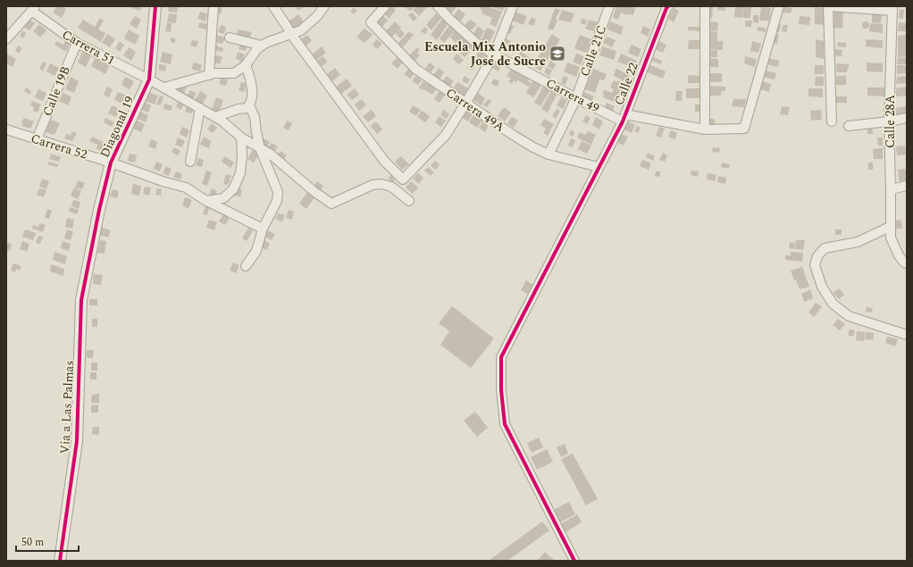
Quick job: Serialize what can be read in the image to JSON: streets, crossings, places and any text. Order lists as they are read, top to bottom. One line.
{"streets":{"street":["Carrera 51","Calle 21C","Calle 22","Calle 19B","Carrera 49","Carrera 49A","Calle 28A","Diagonal 19","Carrera 52","Via a Las Palmas"]},"crossings":[["Carrera 51","Calle 19B"],["Carrera 51","Diagonal 19"],["Calle 21C","Carrera 49"],["Calle 21C","Carrera 49A"],["Calle 22","Carrera 49"],["Calle 22","Carrera 49A"],["Calle 19B","Carrera 52"],["Diagonal 19","Carrera 52"],["Diagonal 19","Via a Las Palmas"]],"places":{"school or university":["Escuela Mix Antonio José de Sucre"]},"scale_bar":"50 m"}
